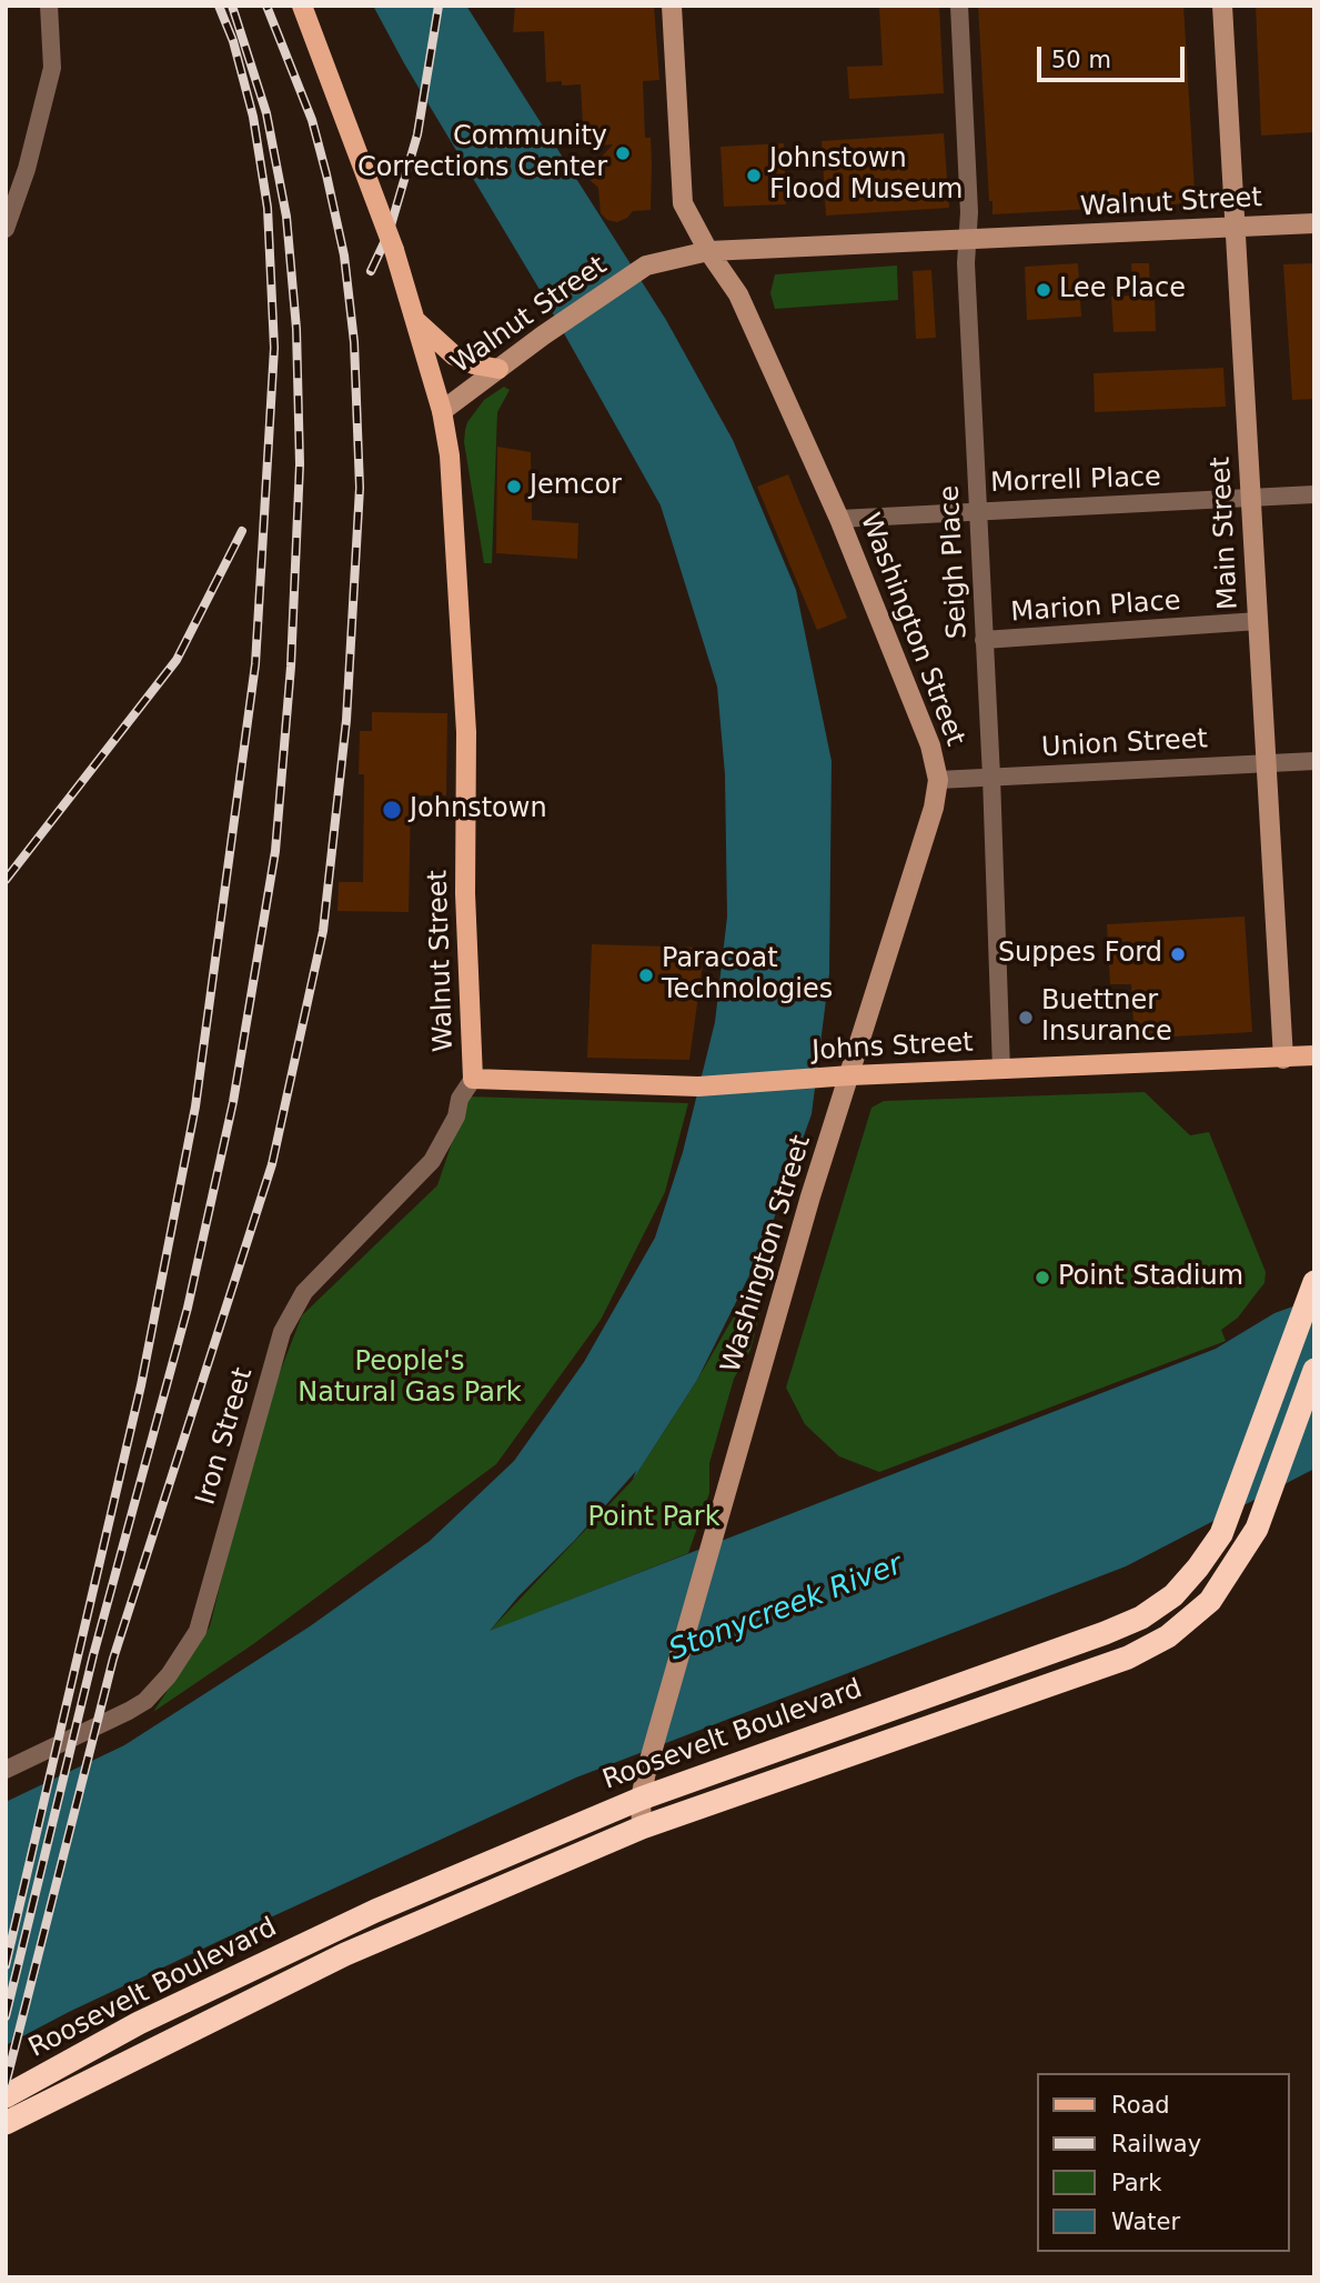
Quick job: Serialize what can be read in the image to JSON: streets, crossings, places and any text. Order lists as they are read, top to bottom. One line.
{"streets":{"highway":["Roosevelt Boulevard"],"main road":["Walnut Street","Main Street","Washington Street","Johns Street"],"street":["Morrell Place","Seigh Place","Marion Place","Union Street","Iron Street"]},"crossings":[["Walnut Street","Main Street"],["Walnut Street","Seigh Place"],["Walnut Street","Washington Street"],["Walnut Street","Johns Street"],["Walnut Street","Iron Street"],["Morrell Place","Main Street"],["Morrell Place","Seigh Place"],["Morrell Place","Washington Street"],["Main Street","Marion Place"],["Main Street","Union Street"],["Main Street","Johns Street"],["Seigh Place","Marion Place"],["Seigh Place","Union Street"],["Seigh Place","Johns Street"],["Washington Street","Union Street"],["Washington Street","Johns Street"],["Washington Street","Roosevelt Boulevard"],["Johns Street","Iron Street"]],"water":["Stonycreek River"],"parks":["People's Natural Gas Park","Point Park"],"places":["Community Corrections Center","Johnstown Flood Museum","Lee Place","Jemcor","Johnstown","Suppes Ford","Paracoat Technologies","Buettner Insurance","Point Stadium"],"legend":["Road","Railway","Park","Water"],"scale_bar":"50 m"}
